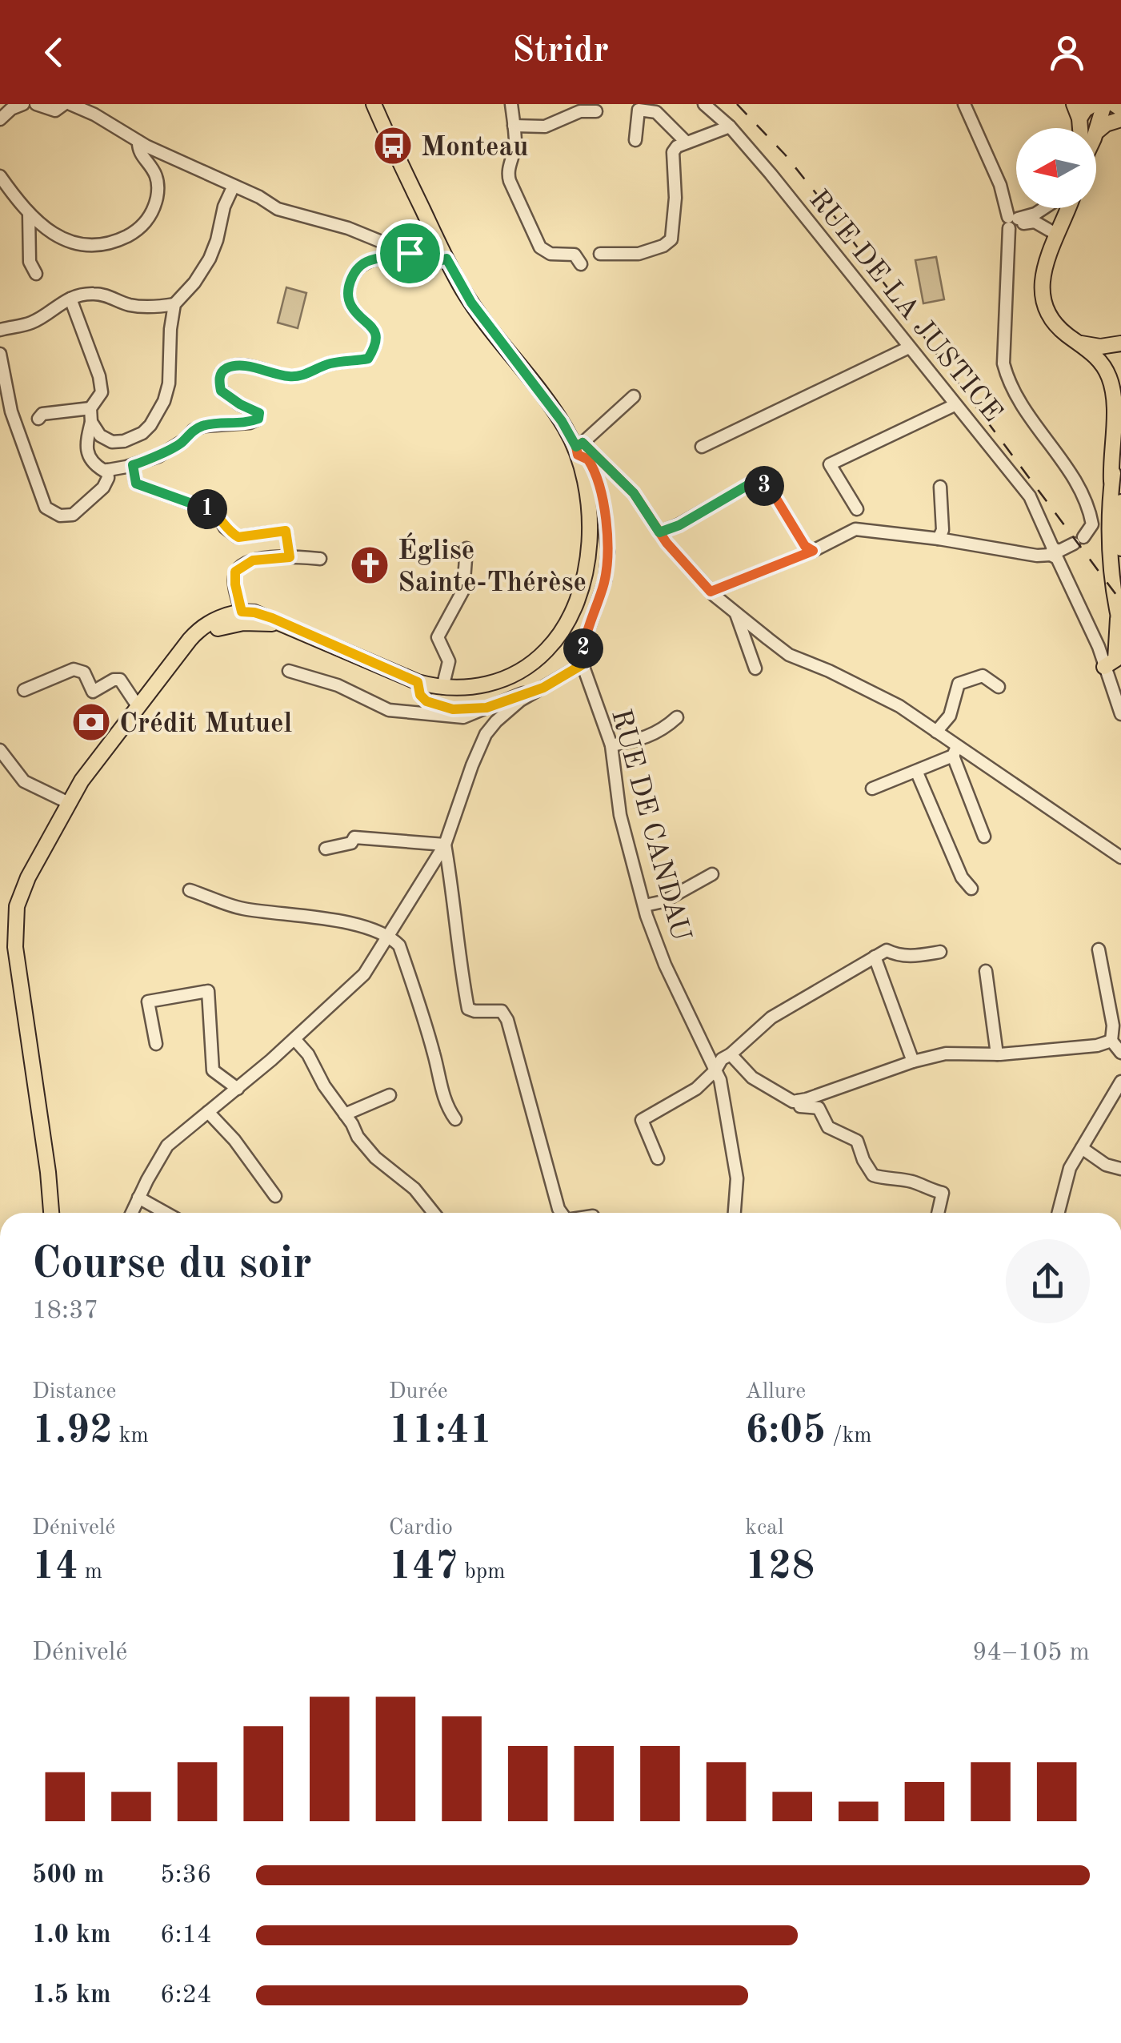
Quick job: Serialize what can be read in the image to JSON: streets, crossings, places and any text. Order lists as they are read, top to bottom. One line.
{"streets":{"street":["RUE DE LA JUSTICE","RUE DE CANDAU"]},"places":{"bus stop":["Monteau"],"church":["Église Sainte-Thérèse"],"bank":["Crédit Mutuel"]},"north":"left","page":{"header":"Stridr","pins":["3","1","2"],"heading":["Course du soir","18:37"],"stats":[["Distance","1.92 km"],["Durée","11:41"],["Allure","6:05 /km"],["Dénivelé","14 m"],["Cardio","147 bpm"],["kcal","128"]],"chart":["Dénivelé","94–105 m"],"list":[{"name":"500 m","note":"5:36"},{"name":"1.0 km","note":"6:14"},{"name":"1.5 km","note":"6:24"}]}}
